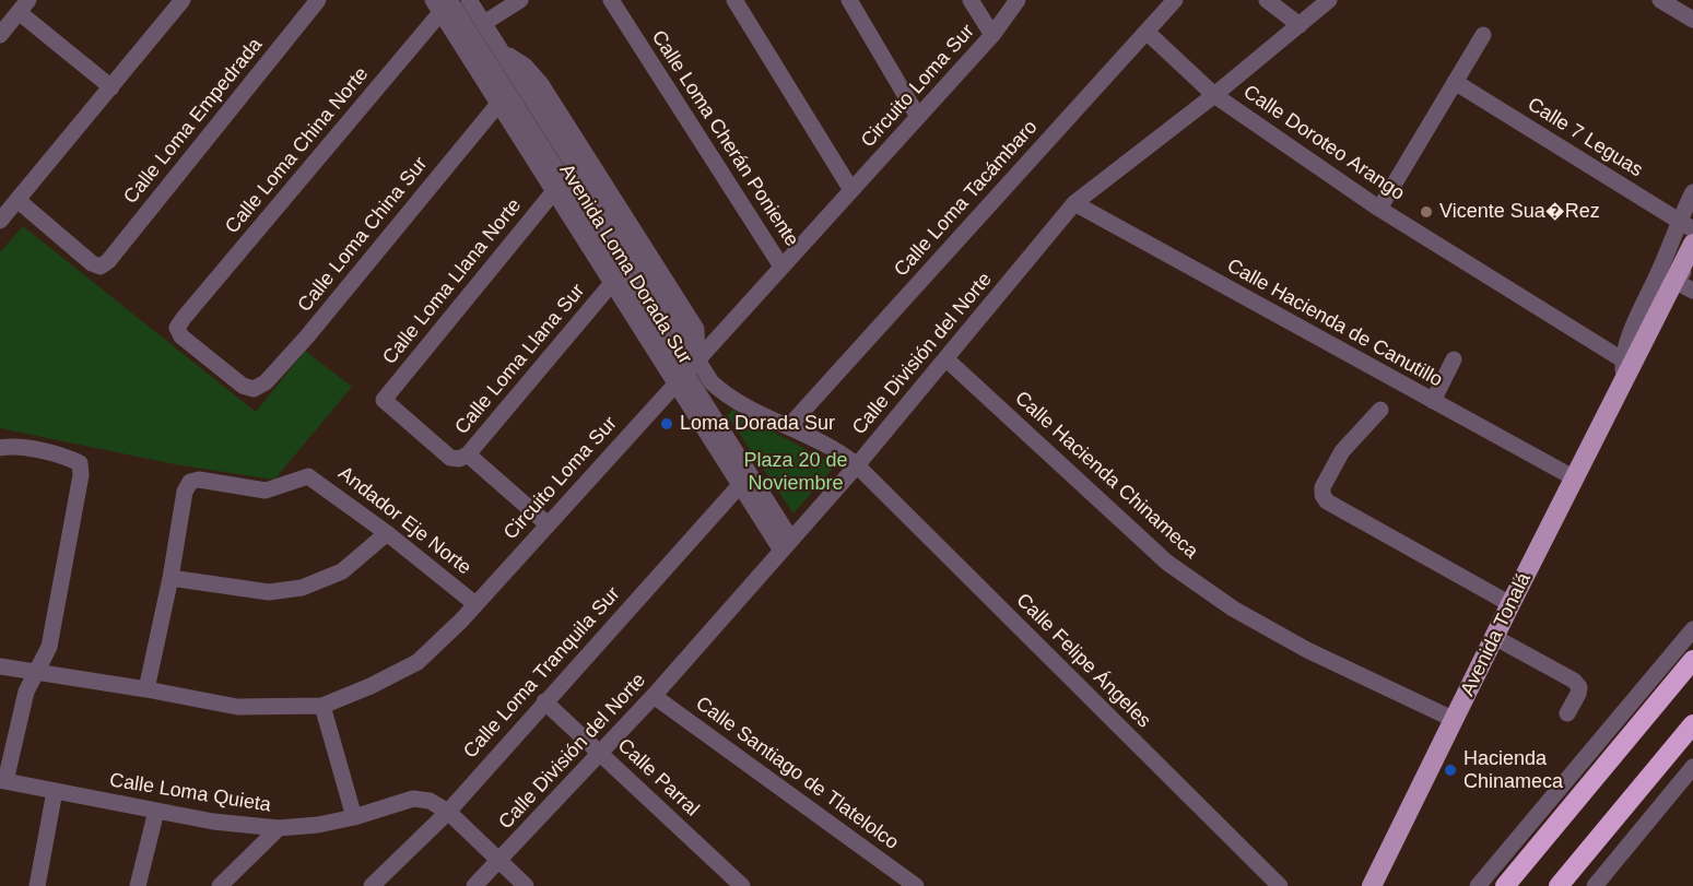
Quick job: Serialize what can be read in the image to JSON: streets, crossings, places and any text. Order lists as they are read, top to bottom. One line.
{"streets":{"main road":["Avenida Tonalá"],"street":["Circuito Loma Sur","Calle Loma Empedrada","Calle 7 Leguas","Calle Loma Cherán Poniente","Calle Doroteo Arango","Calle Loma China Norte","Calle Loma Tacámbaro","Calle Loma China Sur","Avenida Loma Dorada Sur","Calle Loma Llana Norte","Calle Hacienda de Canutillo","Calle División del Norte","Calle Loma Llana Sur","Calle Hacienda Chinameca","Andador Eje Norte","Calle Felipe Ángeles","Calle Loma Tranquila Sur","Calle Santiago de Tlatelolco","Calle Parral","Calle Loma Quieta"]},"crossings":[["Circuito Loma Sur","Calle Loma Cherán Poniente"],["Circuito Loma Sur","Avenida Loma Dorada Sur"],["Circuito Loma Sur","Andador Eje Norte"],["Calle 7 Leguas","Avenida Tonalá"],["Calle Doroteo Arango","Calle Loma Tacámbaro"],["Calle Doroteo Arango","Calle División del Norte"],["Calle Doroteo Arango","Avenida Tonalá"],["Calle Loma China Norte","Calle Loma China Sur"],["Calle Loma China Norte","Avenida Loma Dorada Sur"],["Calle Loma Tacámbaro","Avenida Loma Dorada Sur"],["Calle Loma China Sur","Avenida Loma Dorada Sur"],["Avenida Loma Dorada Sur","Calle Loma Llana Norte"],["Avenida Loma Dorada Sur","Calle División del Norte"],["Avenida Loma Dorada Sur","Calle Loma Llana Sur"],["Avenida Loma Dorada Sur","Calle Felipe Ángeles"],["Avenida Loma Dorada Sur","Calle Loma Tranquila Sur"],["Calle Loma Llana Norte","Calle Loma Llana Sur"],["Calle Hacienda de Canutillo","Calle División del Norte"],["Calle Hacienda de Canutillo","Avenida Tonalá"],["Calle División del Norte","Calle Hacienda Chinameca"],["Calle División del Norte","Calle Felipe Ángeles"],["Calle División del Norte","Calle Santiago de Tlatelolco"],["Calle División del Norte","Calle Parral"],["Calle Hacienda Chinameca","Avenida Tonalá"],["Calle Loma Tranquila Sur","Calle Parral"],["Calle Loma Tranquila Sur","Calle Loma Quieta"]],"parks":["Plaza 20 de Noviembre"],"places":["Vicente Sua�Rez","Loma Dorada Sur","Hacienda Chinameca"]}
